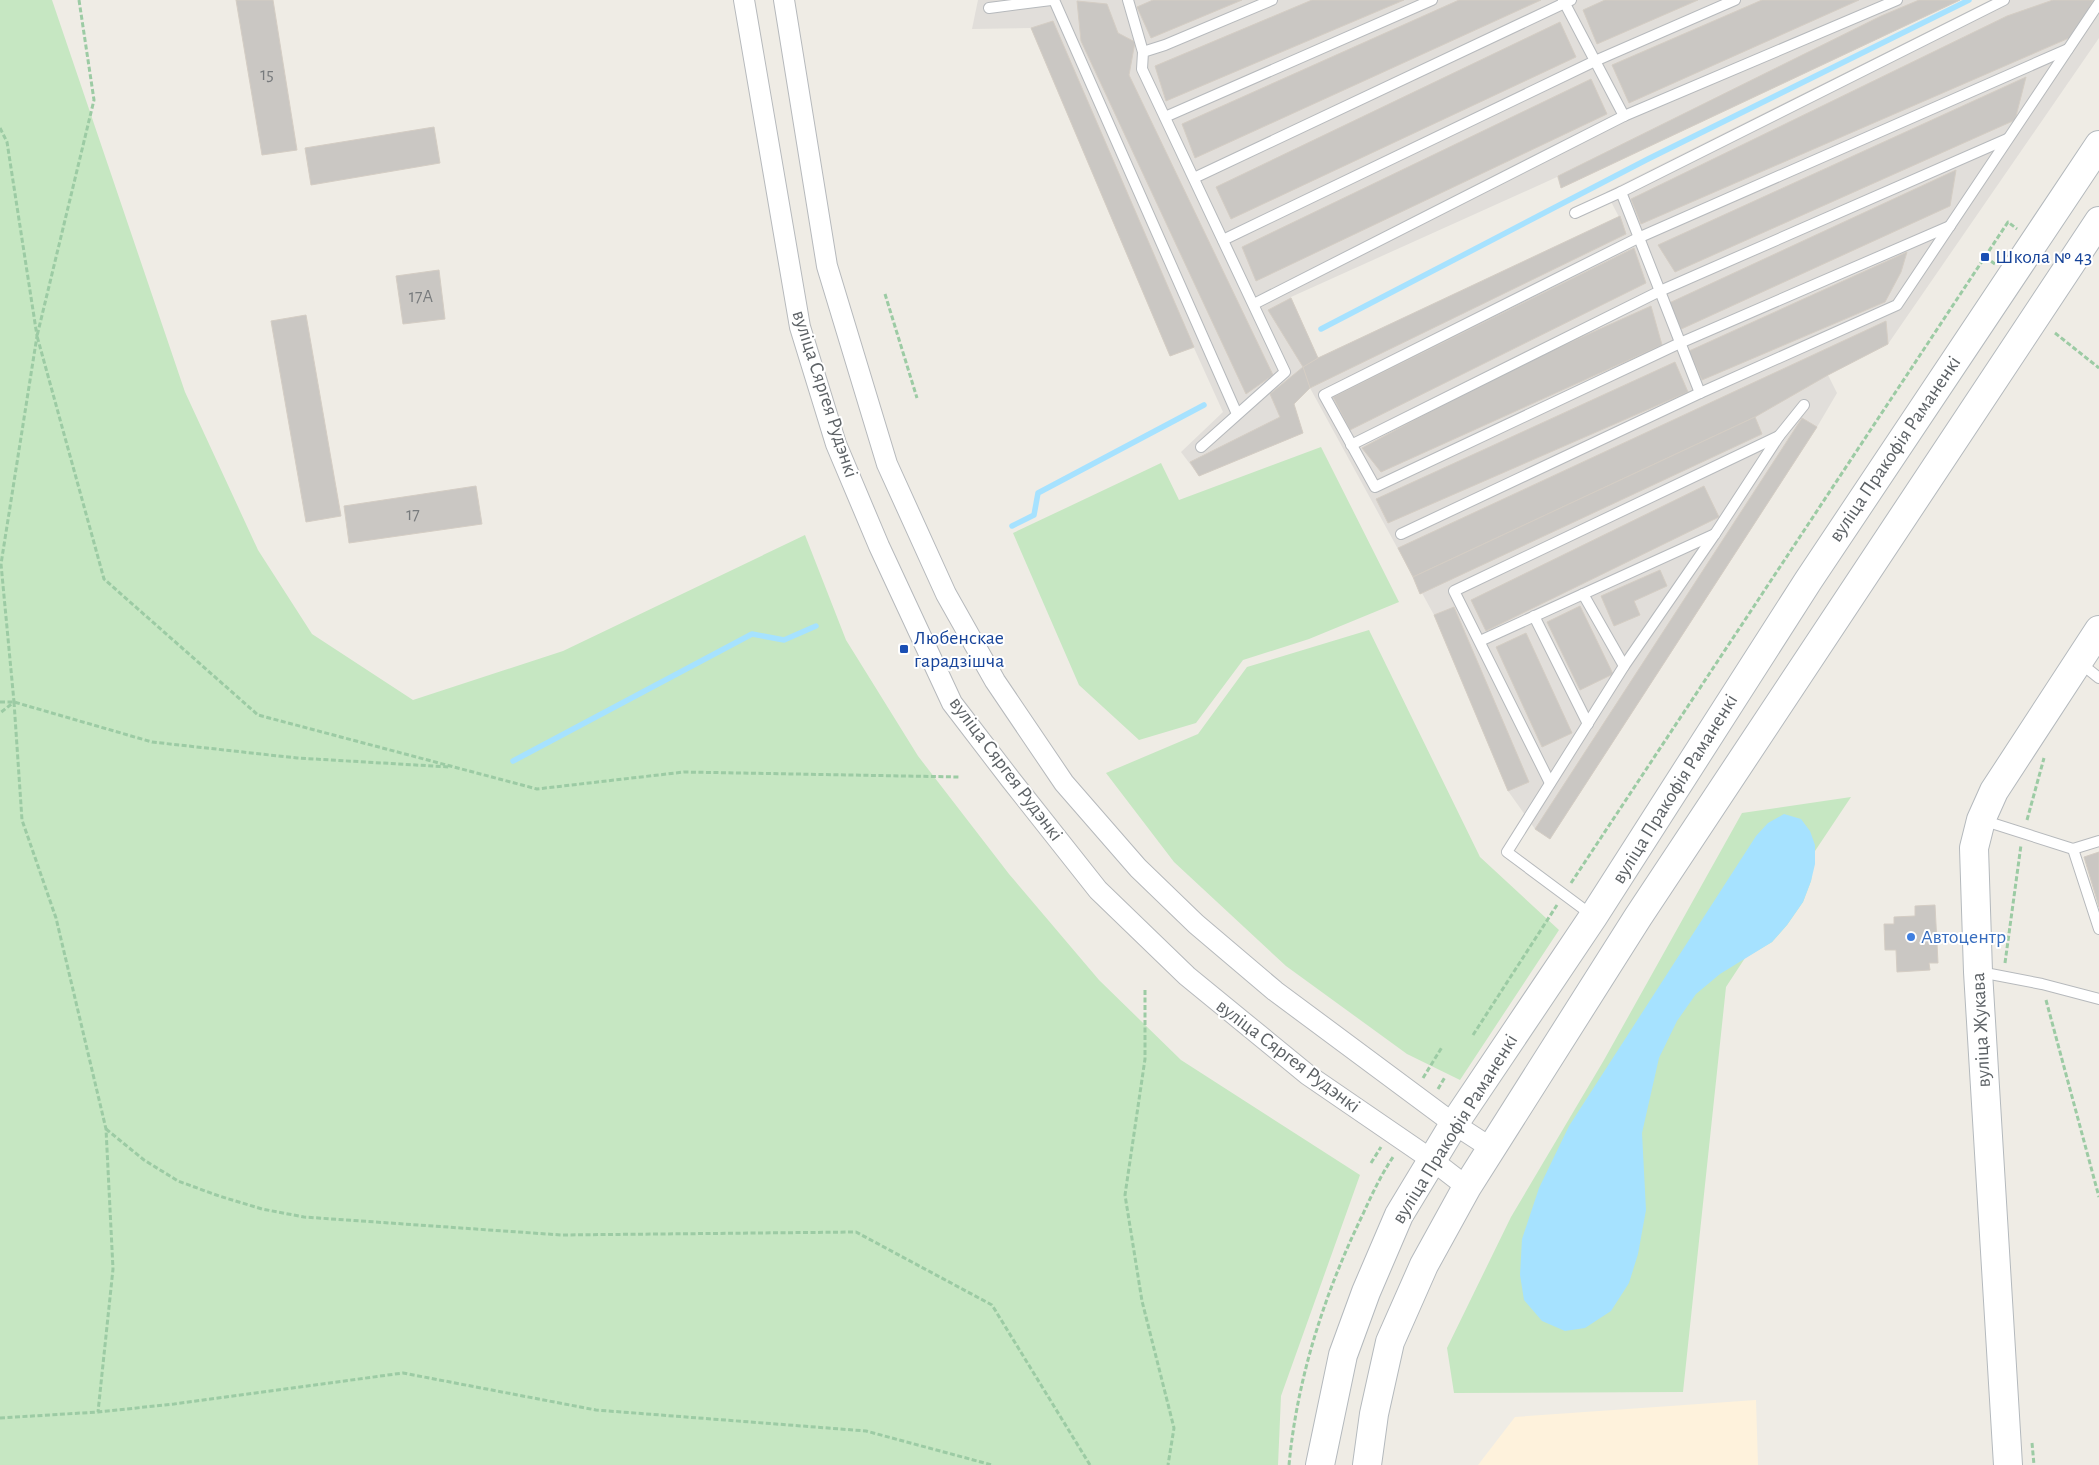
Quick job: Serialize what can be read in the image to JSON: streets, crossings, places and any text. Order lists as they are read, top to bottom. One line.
{"streets":{"street":["вуліца Сяргея Рудэнкі","вуліца Пракофія Раманенкі","вуліца Жукава"]},"crossings":[["вуліца Сяргея Рудэнкі","вуліца Пракофія Раманенкі"]],"places":{"transit":["Школа № 43","Любенскае гарадзішча"],"other":["Автоцентр"]},"house_numbers":["15","17А","17"]}
